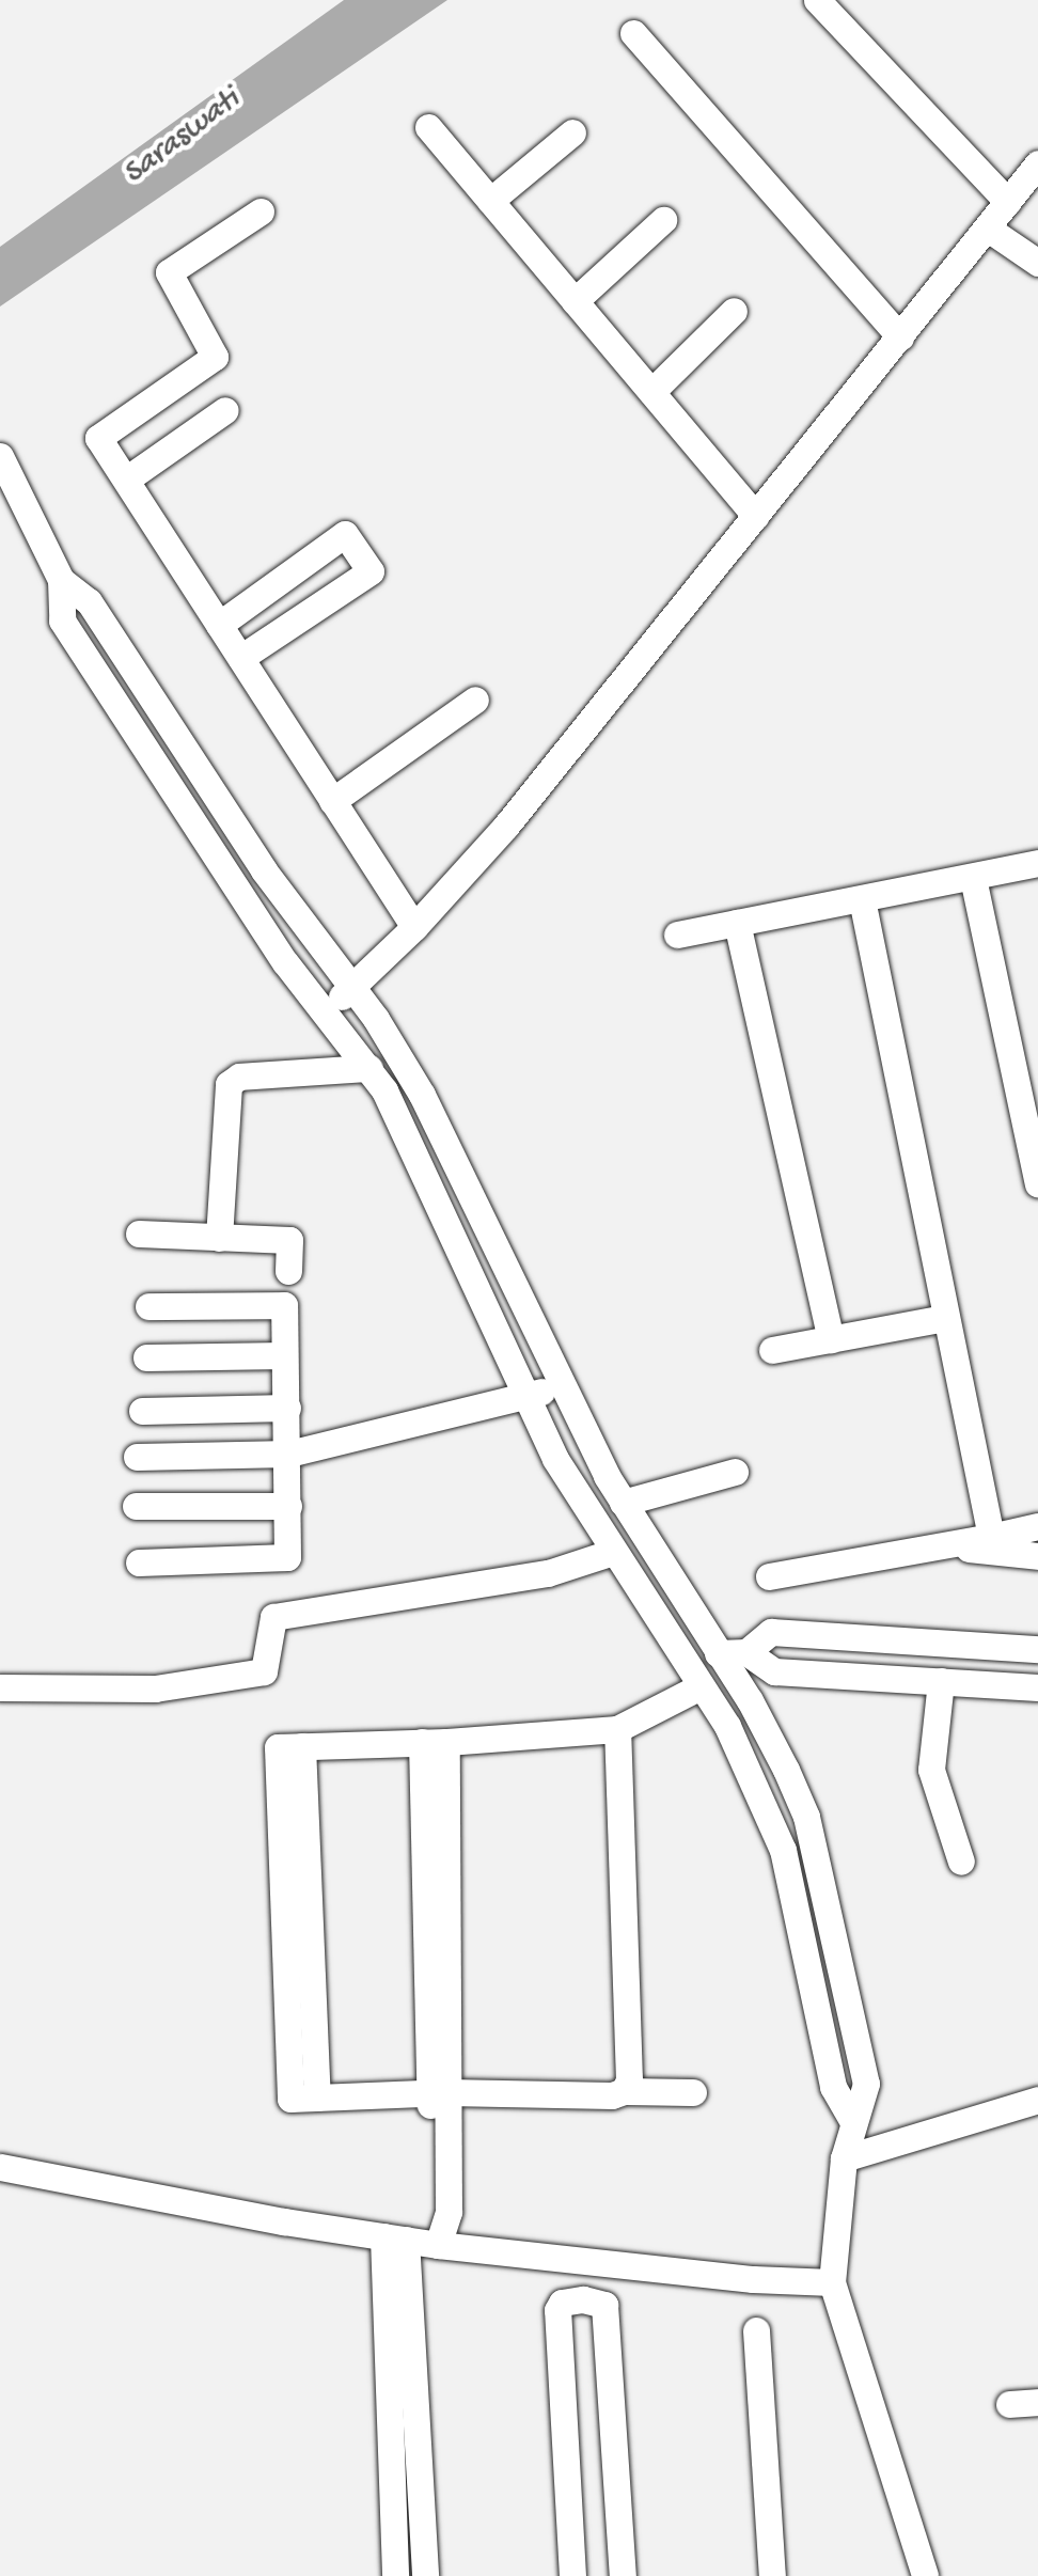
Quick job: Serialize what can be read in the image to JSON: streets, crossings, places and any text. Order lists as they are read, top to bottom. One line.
{"water":["Saraswati"]}
